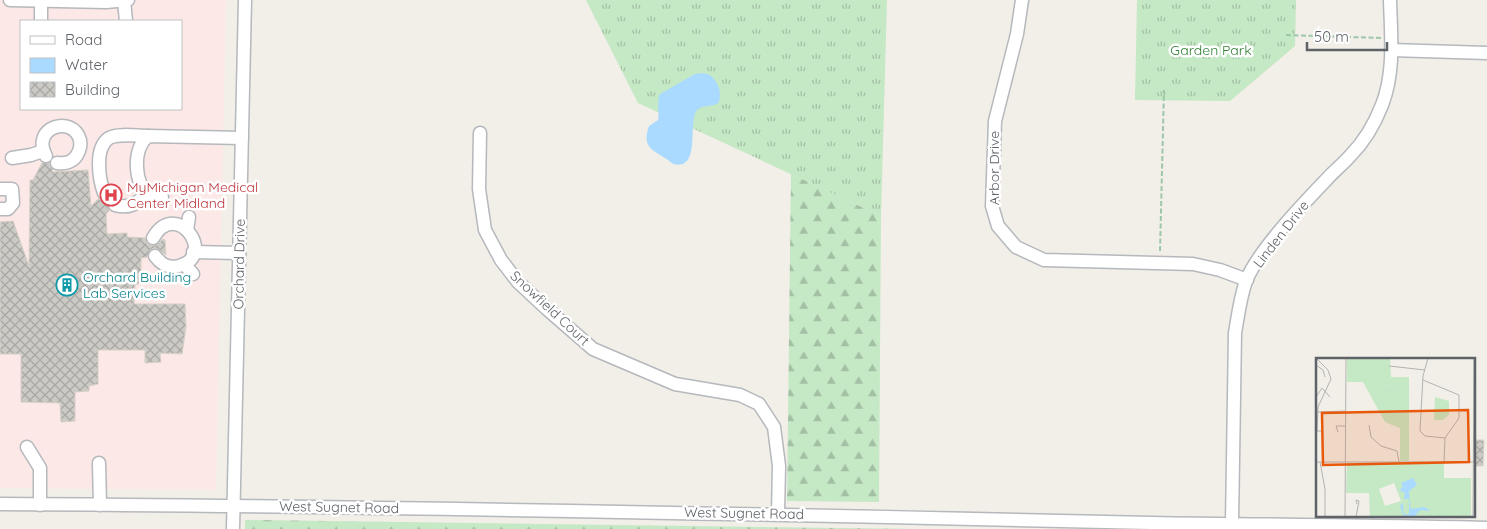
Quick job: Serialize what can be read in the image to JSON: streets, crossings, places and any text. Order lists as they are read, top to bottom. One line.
{"streets":{"street":["Arbor Drive","Linden Drive","Orchard Drive","Snowfield Court","West Sugnet Road"]},"crossings":[["Arbor Drive","Linden Drive"],["Linden Drive","West Sugnet Road"],["Orchard Drive","West Sugnet Road"],["Snowfield Court","West Sugnet Road"]],"parks":["Garden Park"],"places":{"hospital":["MyMichigan Medical Center Midland"],"building":["Orchard Building Lab Services"]},"legend":["Road","Water","Building"],"scale_bar":"50 m"}
